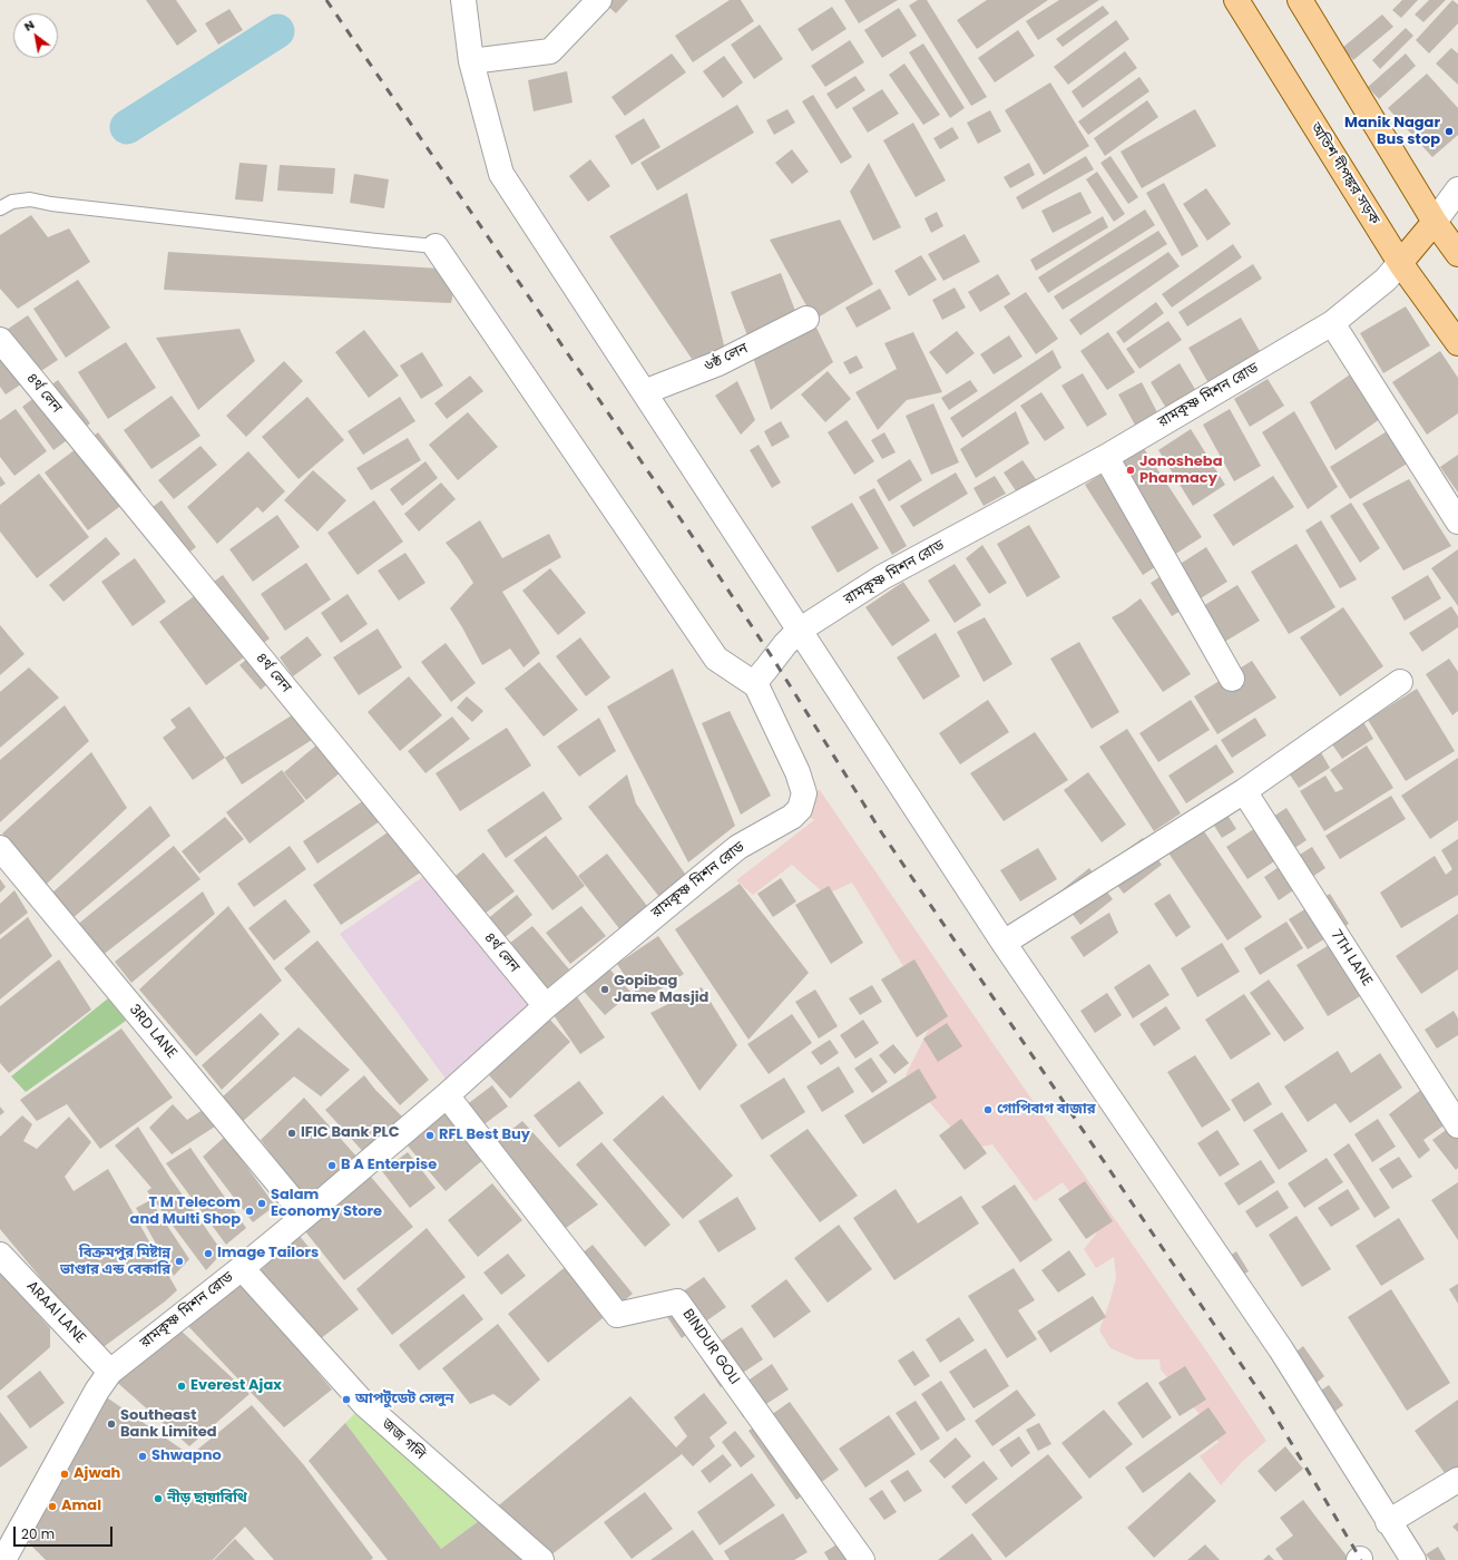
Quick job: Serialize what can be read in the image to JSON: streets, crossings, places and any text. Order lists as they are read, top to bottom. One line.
{"streets":{"main road":["অতিশ দীপঙ্কর সড়ক"],"street":["৬ষ্ঠ লেন","৪র্থ লেন","রামকৃষ্ণ মিশন রোড","7TH LANE","3RD LANE","ARAAI LANE","BINDUR GOLI","জজ গলি"]},"crossings":[["অতিশ দীপঙ্কর সড়ক","রামকৃষ্ণ মিশন রোড"],["৪র্থ লেন","রামকৃষ্ণ মিশন রোড"],["রামকৃষ্ণ মিশন রোড","3RD LANE"],["রামকৃষ্ণ মিশন রোড","ARAAI LANE"],["রামকৃষ্ণ মিশন রোড","BINDUR GOLI"],["রামকৃষ্ণ মিশন রোড","জজ গলি"]],"places":["Manik Nagar Bus stop","Jonosheba Pharmacy","Gopibag Jame Masjid","গোপিবাগ বাজার","IFIC Bank PLC","RFL Best Buy","B A Enterpise","Salam Economy Store","T M Telecom and Multi Shop","Image Tailors","বিক্রমপুর মিষ্টান্ন ভাণ্ডার এন্ড বেকারি","Everest Ajax","আপটুঁডেট সেলুন","Southeast Bank Limited","Shwapno","Ajwah","নীড় ছায়াবিথি","Amal"],"scale_bar":"20 m","north":"top left"}
